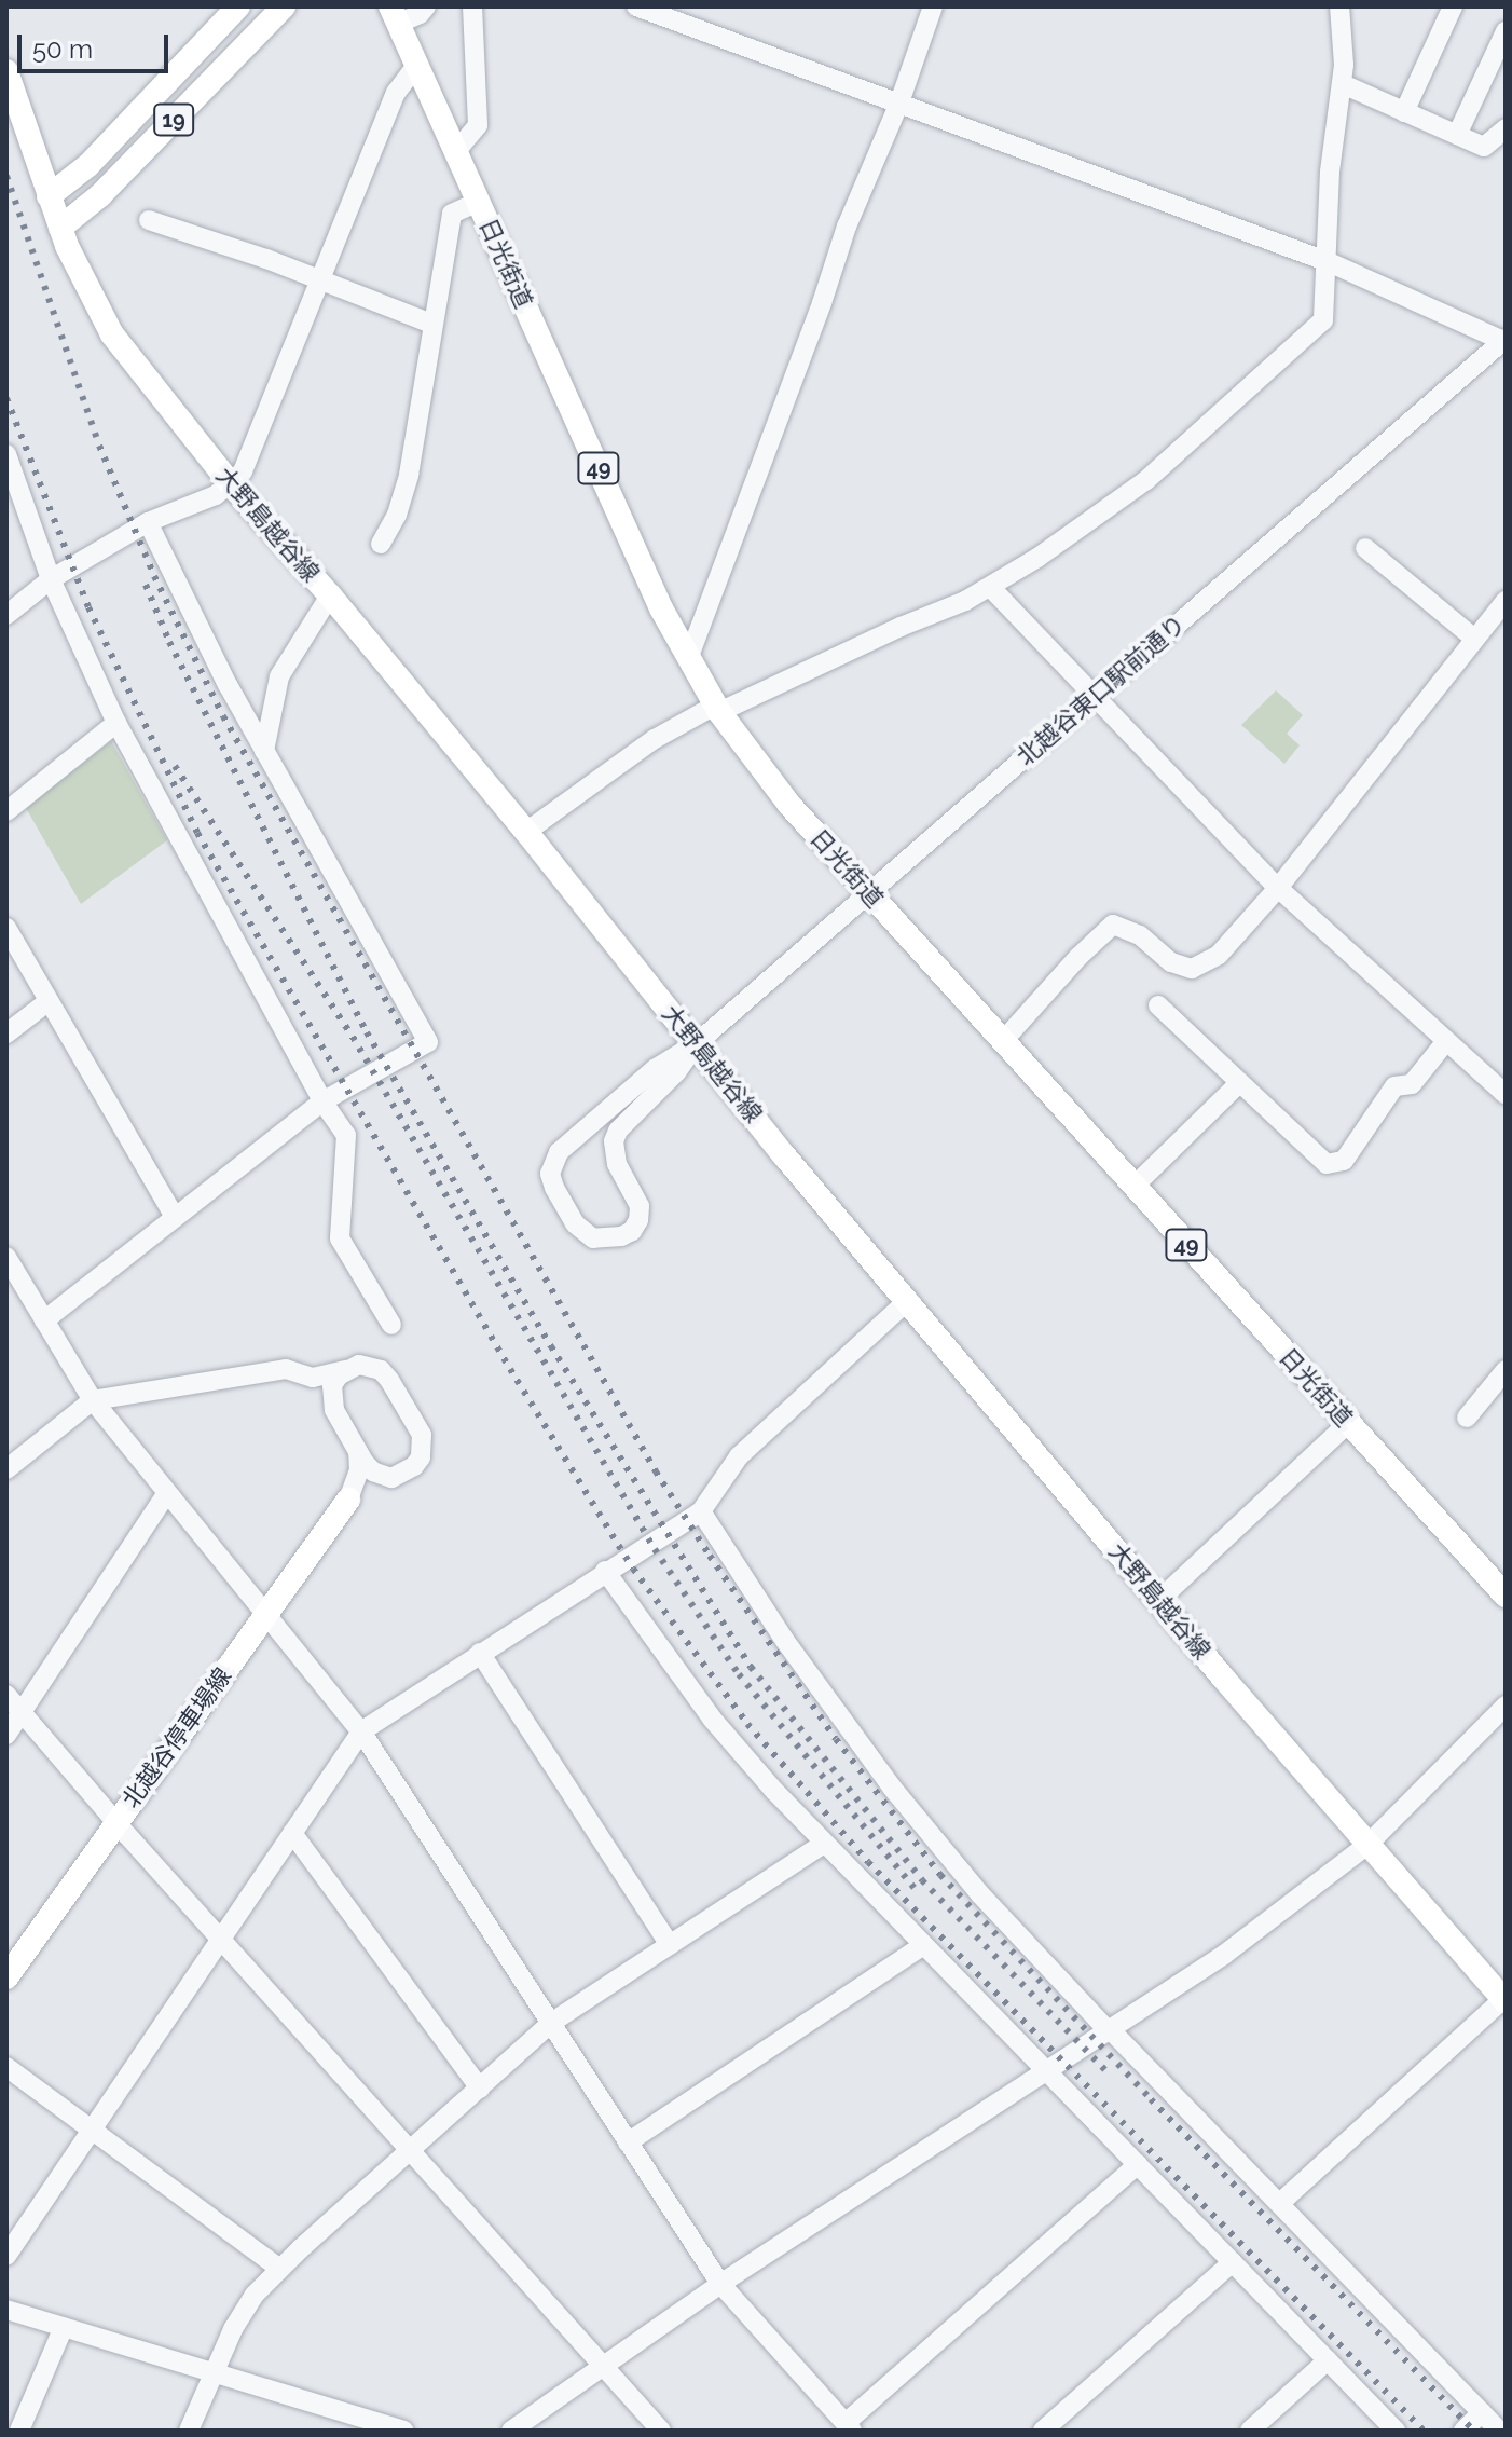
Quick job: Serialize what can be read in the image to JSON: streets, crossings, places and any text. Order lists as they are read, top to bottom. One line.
{"streets":{"main road":["19","日光街道","49","大野島越谷線","北越谷停車場線"],"street":["北越谷東口駅前通り"]},"crossings":[["19","大野島越谷線"],["日光街道","北越谷東口駅前通り"],["大野島越谷線","北越谷東口駅前通り"]],"scale_bar":"50 m"}
